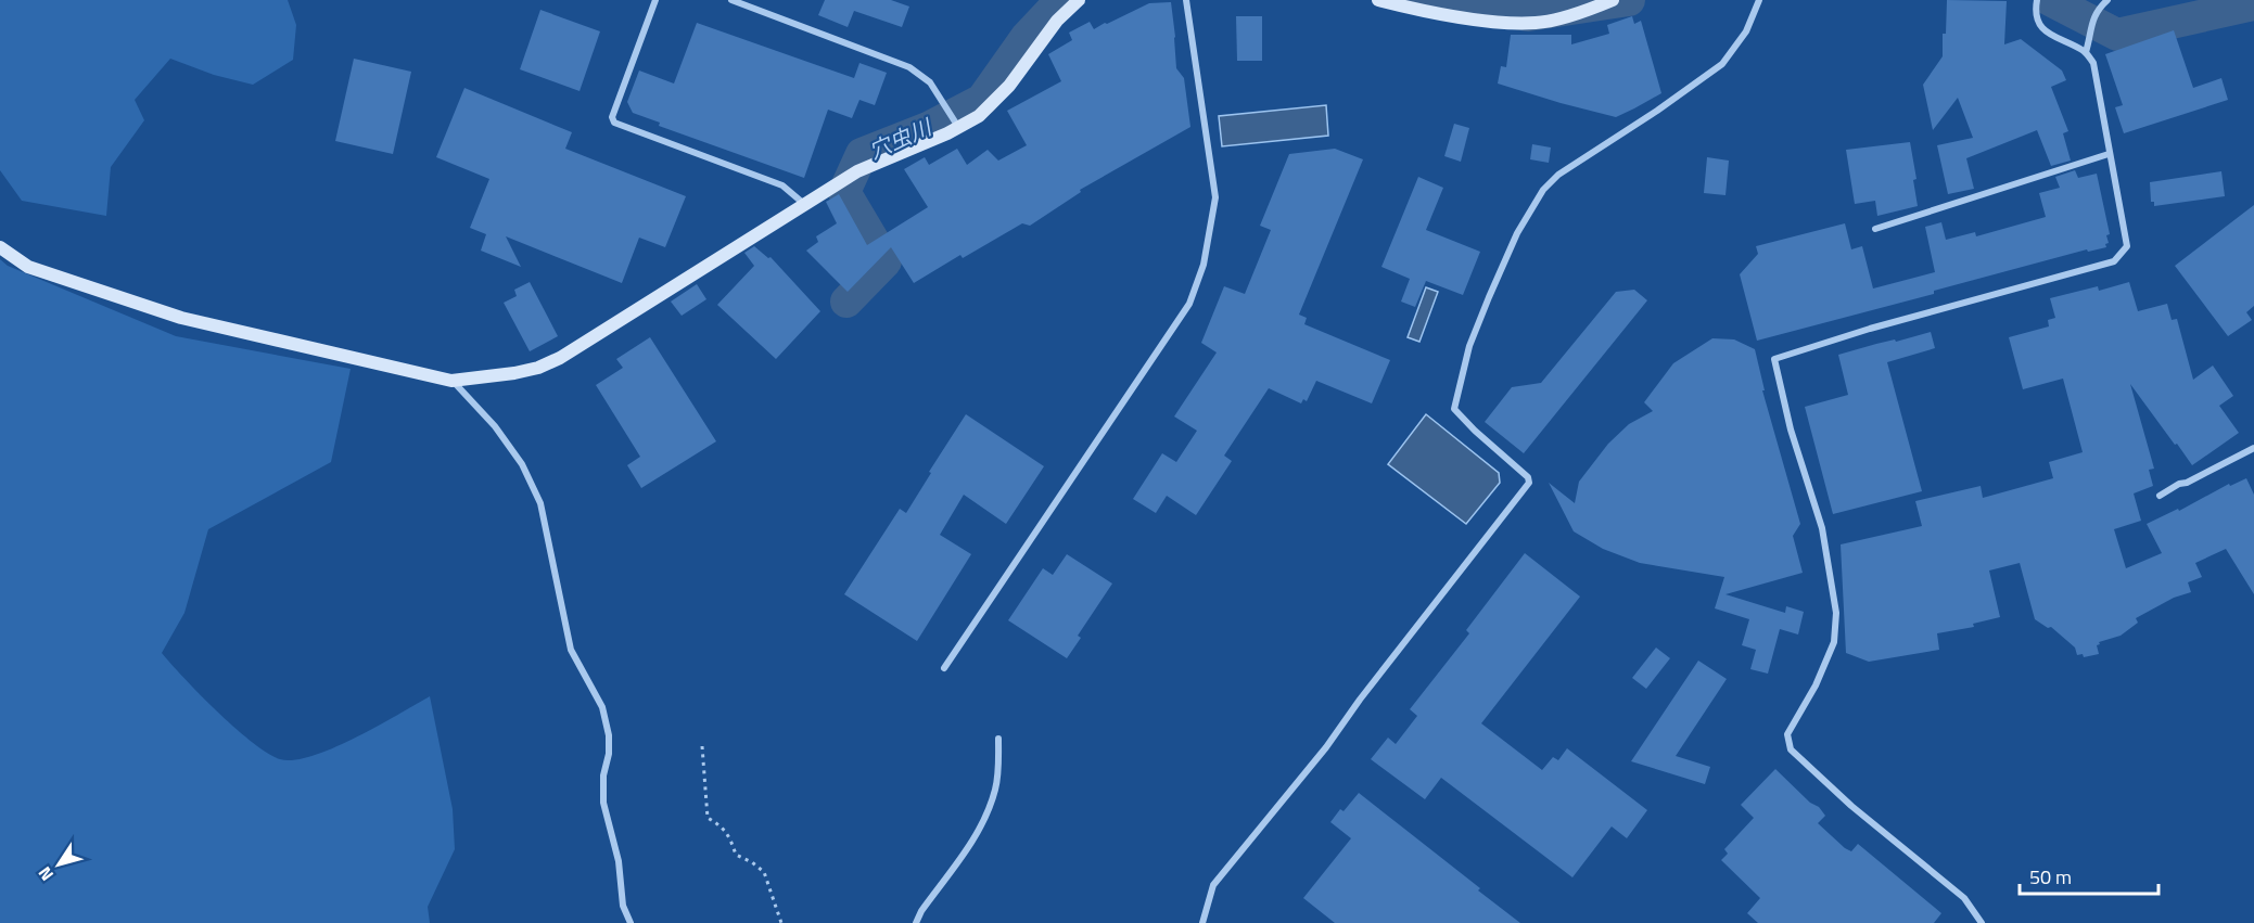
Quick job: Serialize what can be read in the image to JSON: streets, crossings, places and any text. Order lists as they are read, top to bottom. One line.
{"water":["穴虫川"],"scale_bar":"50 m","north":"bottom left"}
